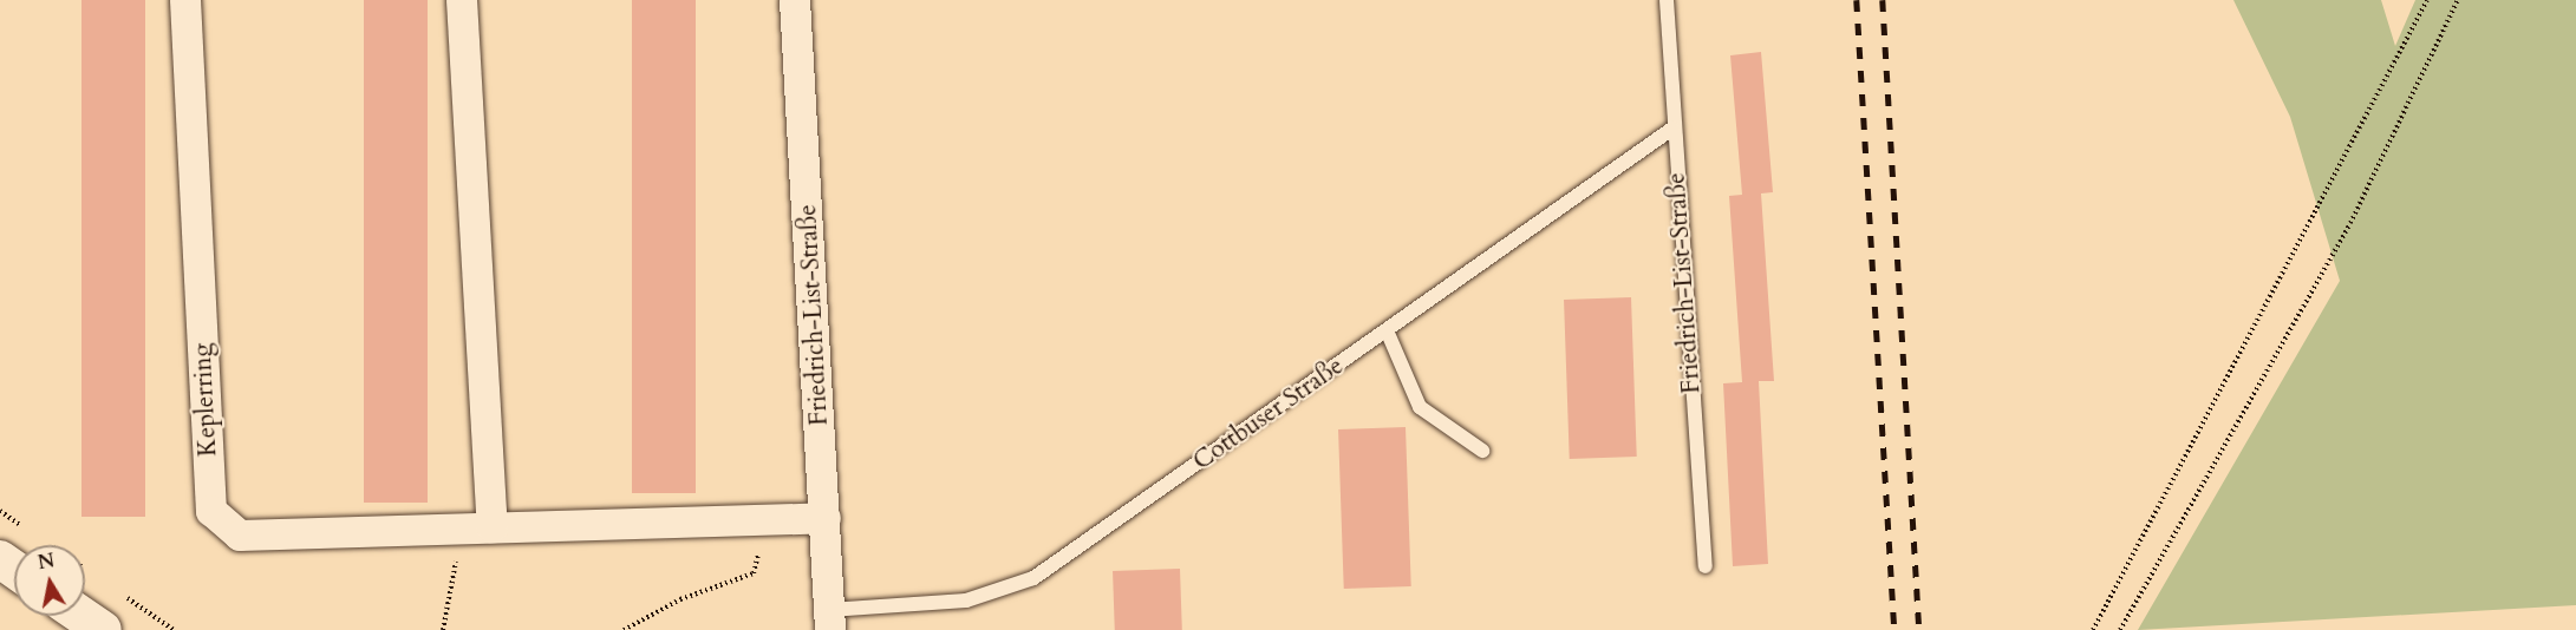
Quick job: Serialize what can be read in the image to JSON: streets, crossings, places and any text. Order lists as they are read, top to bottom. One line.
{"streets":{"street":["Friedrich-List-Straße","Keplerring"],"lane":["Cottbuser Straße"]},"crossings":[["Friedrich-List-Straße","Keplerring"],["Friedrich-List-Straße","Cottbuser Straße"]],"north":"top"}
